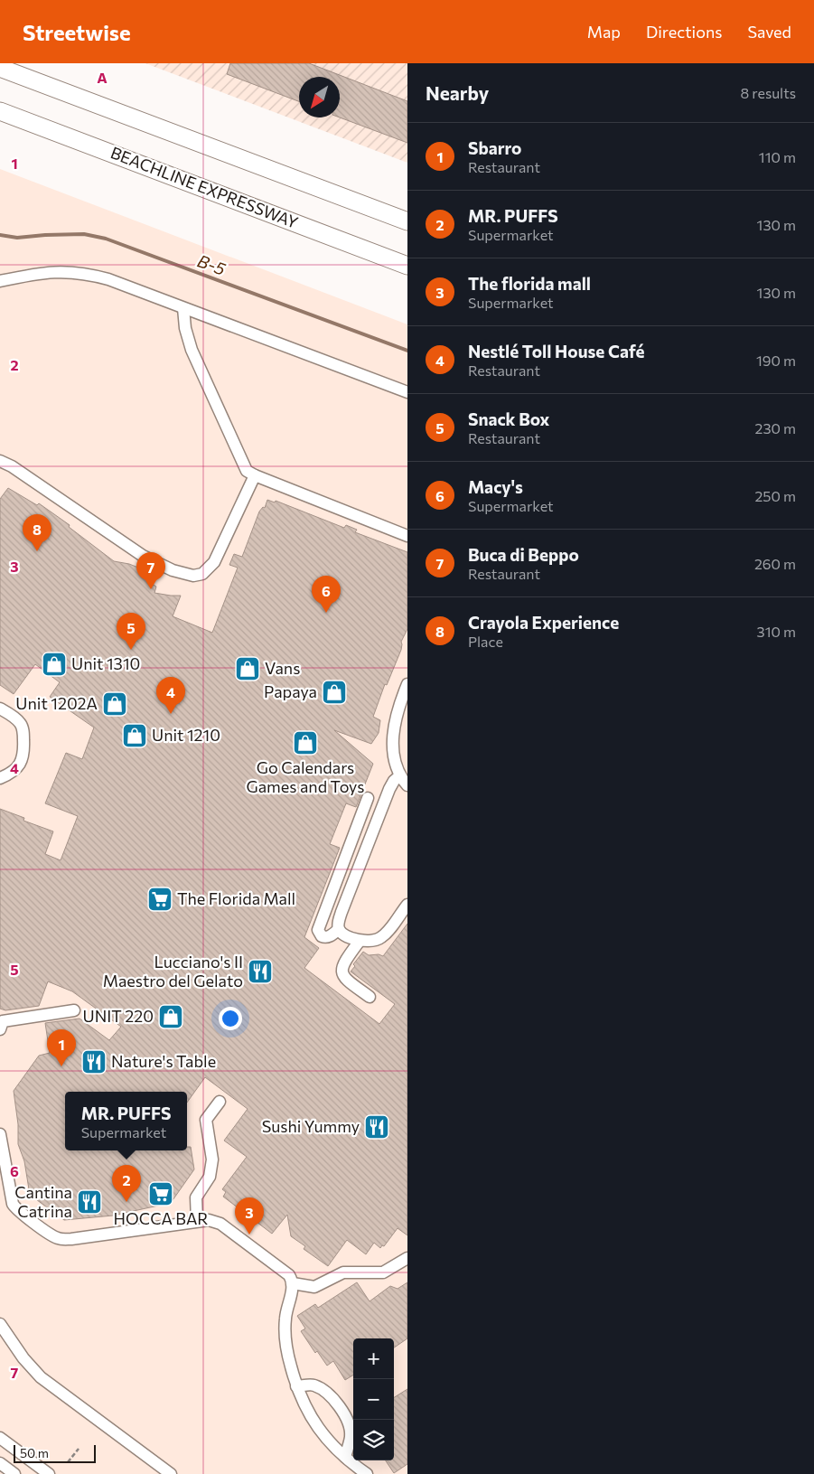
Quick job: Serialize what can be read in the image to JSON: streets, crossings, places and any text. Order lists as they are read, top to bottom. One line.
{"streets":{"highway":["BEACHLINE EXPRESSWAY"]},"water":["B-5"],"places":{"shop":["Unit 1310","Vans","Papaya","Unit 1202A","Unit 1210","Go Calendars Games and Toys","UNIT 220"],"supermarket":["The Florida Mall","HOCCA BAR"],"restaurant":["Lucciano's II Maestro del Gelato","Nature's Table","Sushi Yummy","Cantina Catrina"]},"scale_bar":"50 m","north":"bottom left","page":{"header":"Streetwise","nav":["Map","Directions","Saved"],"heading":["Nearby","8 results"],"list":[{"mark":"1","name":"Sbarro","note":"Restaurant","value":"110 m"},{"mark":"2","name":"MR. PUFFS","note":"Supermarket","value":"130 m"},{"mark":"3","name":"The florida mall","note":"Supermarket","value":"130 m"},{"mark":"4","name":"Nestlé Toll House Café","note":"Restaurant","value":"190 m"},{"mark":"5","name":"Snack Box","note":"Restaurant","value":"230 m"},{"mark":"6","name":"Macy's","note":"Supermarket","value":"250 m"},{"mark":"7","name":"Buca di Beppo","note":"Restaurant","value":"260 m"},{"mark":"8","name":"Crayola Experience","note":"Place","value":"310 m"}],"pins":["8","7","6","5","4","1","2","3"],"popup":["MR. PUFFS","Supermarket"],"map_buttons":["+","−"],"scale":"50 m"},"grid":{"columns":["A"],"rows":["1","2","3","4","5","6","7"]}}
